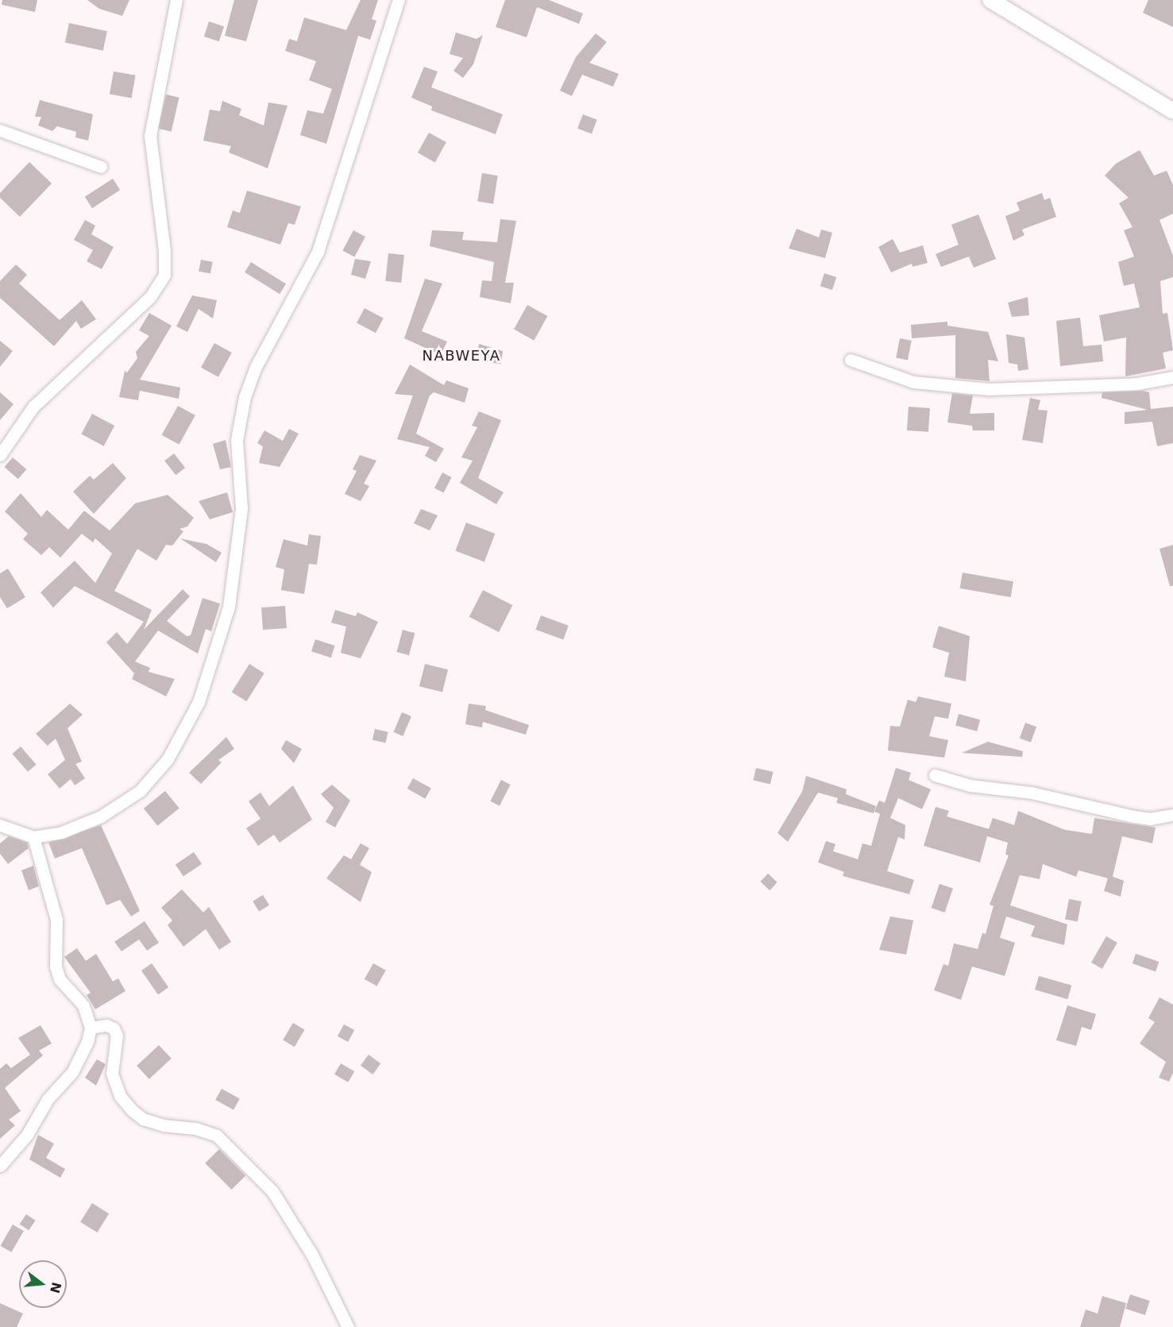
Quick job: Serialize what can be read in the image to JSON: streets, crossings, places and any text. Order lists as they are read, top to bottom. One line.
{"districts":["NABWEYA"],"north":"right"}
